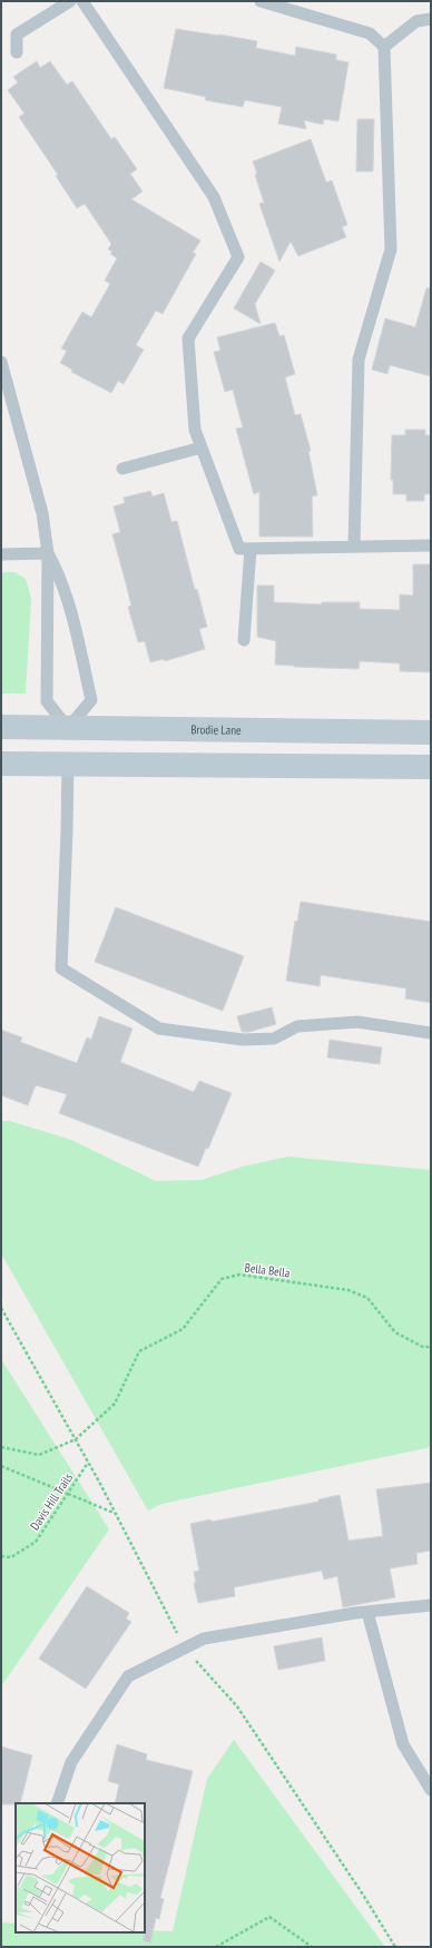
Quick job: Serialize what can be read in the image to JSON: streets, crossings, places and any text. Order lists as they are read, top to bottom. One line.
{"streets":{"main road":["Brodie Lane"],"path":["Bella Bella","Davis Hill Trails"]}}
